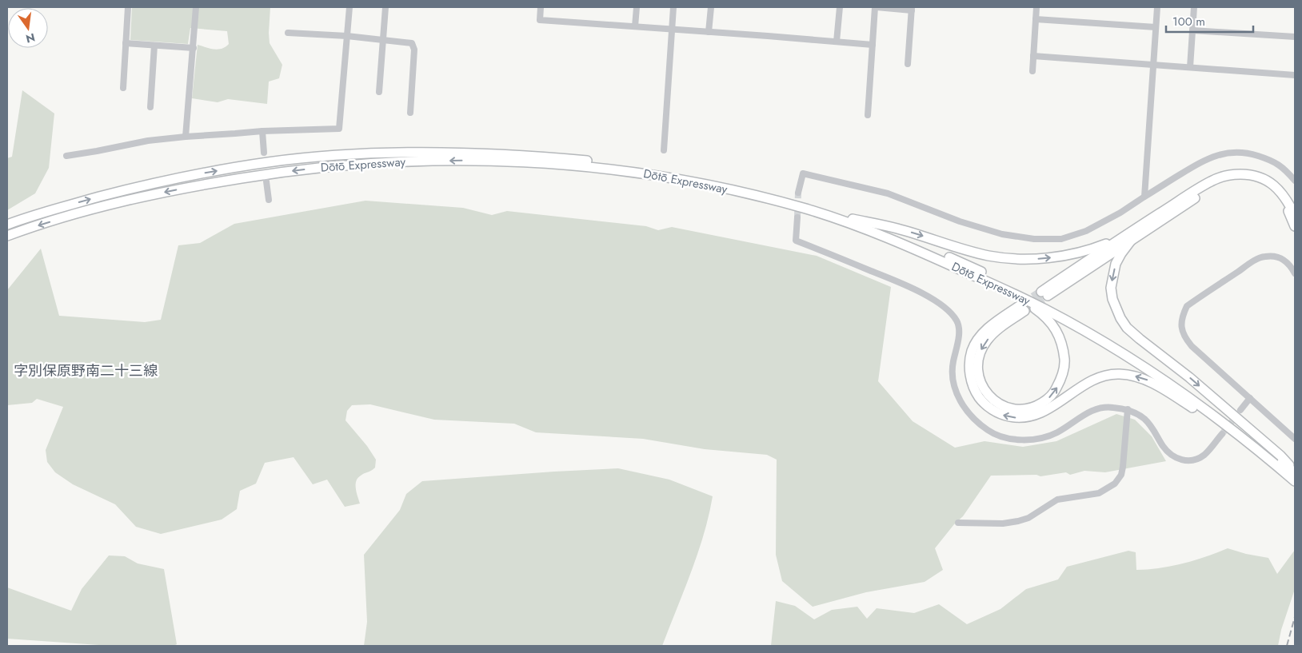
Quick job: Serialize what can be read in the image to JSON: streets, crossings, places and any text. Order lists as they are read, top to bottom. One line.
{"streets":{"highway":["Dōtō Expressway"]},"districts":["字別保原野南二十三線"],"scale_bar":"100 m","north":"bottom"}
